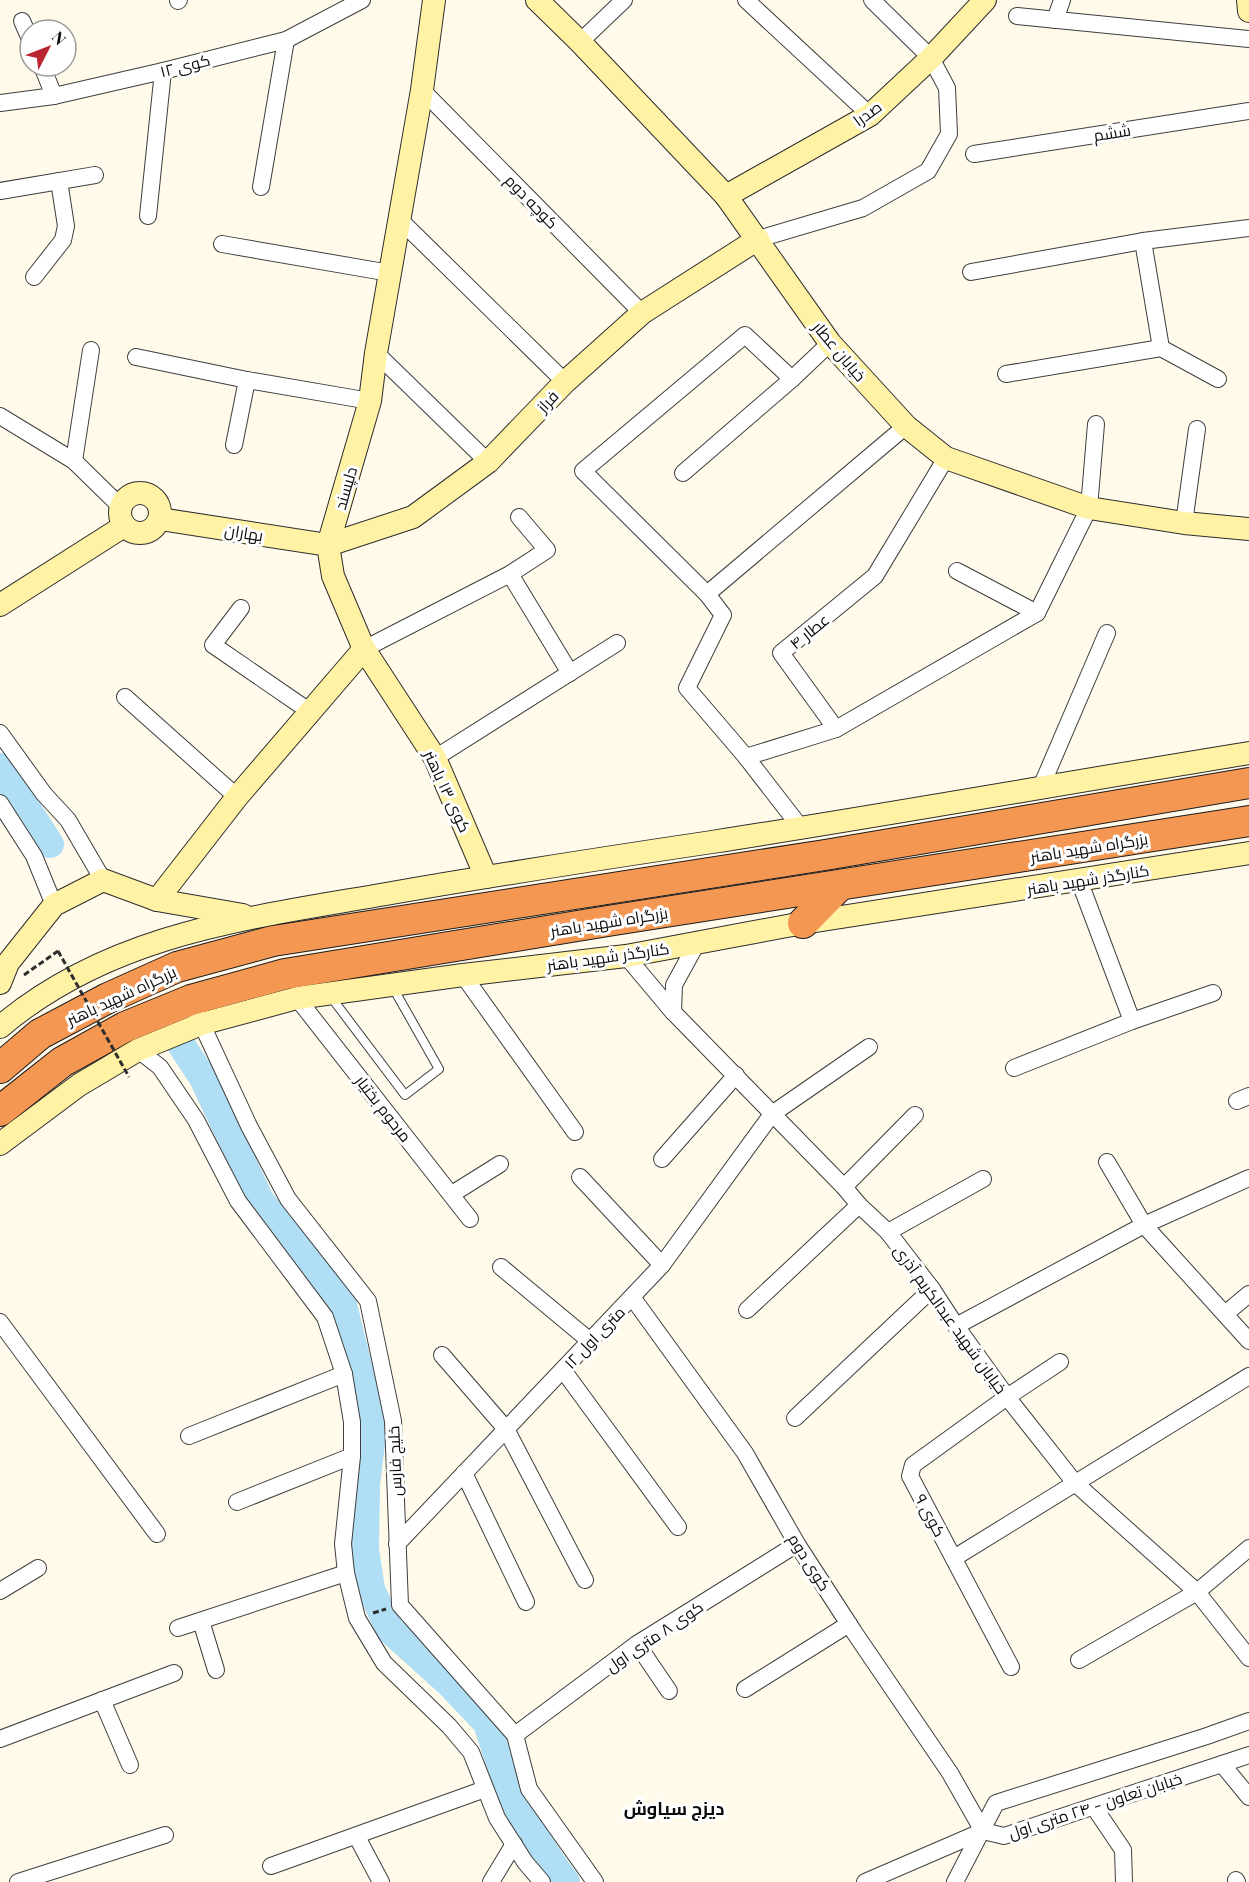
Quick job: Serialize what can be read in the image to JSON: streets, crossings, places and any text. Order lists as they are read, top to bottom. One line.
{"streets":{"highway":["بزرگراه شهید باهنر"],"main road":["صدرا","خیابان عطار","فراز","دلپسند","بهاران","کوی ۱۳ باهنر","کنارگذر شهید باهنر"],"street":["کوی ۱۲","ششم","کوچه دوم","عطار ۴","مرحوم بختیار","خیابان شهید عبدالکریم آذری","۱۲ متری اول","خلیج فارس","کوی ۹","کوی دوم","کوی ۸ متری اول","خیابان تعاون - ۲۴ متری اول"]},"crossings":[["صدرا","خیابان عطار"],["کوچه دوم","فراز"],["کوچه دوم","دلپسند"],["خیابان عطار","فراز"],["خیابان عطار","عطار ۴"],["فراز","دلپسند"],["فراز","بهاران"],["دلپسند","بهاران"],["دلپسند","کوی ۱۳ باهنر"],["بزرگراه شهید باهنر","کنارگذر شهید باهنر"],["بزرگراه شهید باهنر","خلیج فارس"],["کنارگذر شهید باهنر","مرحوم بختیار"],["کنارگذر شهید باهنر","خیابان شهید عبدالکریم آذری"],["کنارگذر شهید باهنر","خلیج فارس"],["خیابان شهید عبدالکریم آذری","۱۲ متری اول"],["خیابان شهید عبدالکریم آذری","کوی ۹"],["۱۲ متری اول","خلیج فارس"],["۱۲ متری اول","کوی دوم"],["کوی دوم","کوی ۸ متری اول"],["کوی دوم","خیابان تعاون - ۲۴ متری اول"]],"districts":["دیزج سیاوش"],"north":"top right"}
